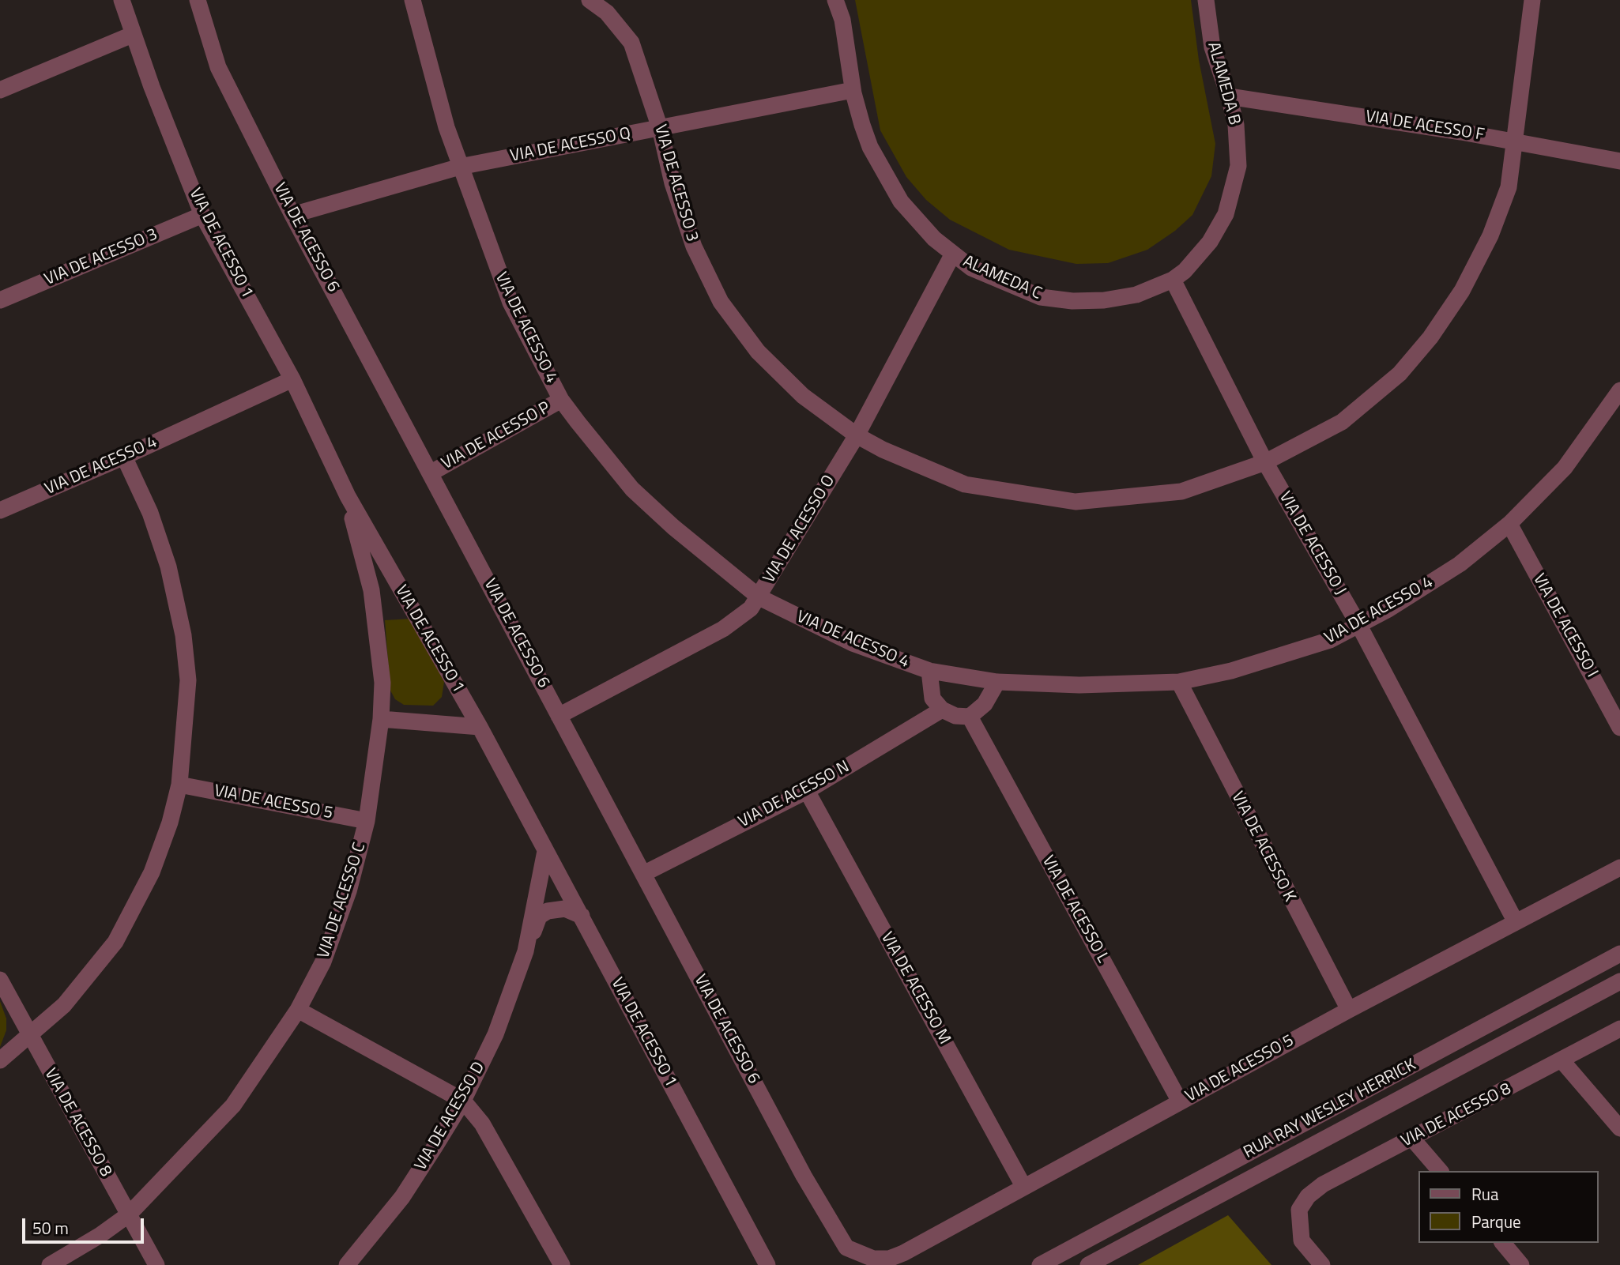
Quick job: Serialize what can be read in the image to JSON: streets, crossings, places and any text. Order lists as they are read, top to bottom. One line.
{"streets":{"street":["ALAMEDA B","VIA DE ACESSO F","VIA DE ACESSO Q","VIA DE ACESSO 3","VIA DE ACESSO 6","VIA DE ACESSO 1","ALAMEDA C","VIA DE ACESSO 4","VIA DE ACESSO P","VIA DE ACESSO O","VIA DE ACESSO J","VIA DE ACESSO I","VIA DE ACESSO N","VIA DE ACESSO 5","VIA DE ACESSO K","VIA DE ACESSO C","VIA DE ACESSO L","VIA DE ACESSO M","RUA RAY WESLEY HERRICK","VIA DE ACESSO 8","VIA DE ACESSO D"]},"crossings":[["ALAMEDA B","VIA DE ACESSO F"],["ALAMEDA B","ALAMEDA C"],["ALAMEDA B","VIA DE ACESSO J"],["VIA DE ACESSO F","VIA DE ACESSO 3"],["VIA DE ACESSO Q","VIA DE ACESSO 3"],["VIA DE ACESSO Q","VIA DE ACESSO 6"],["VIA DE ACESSO Q","ALAMEDA C"],["VIA DE ACESSO Q","VIA DE ACESSO 4"],["VIA DE ACESSO 3","VIA DE ACESSO 1"],["VIA DE ACESSO 3","VIA DE ACESSO O"],["VIA DE ACESSO 3","VIA DE ACESSO J"],["VIA DE ACESSO 6","VIA DE ACESSO P"],["VIA DE ACESSO 6","VIA DE ACESSO O"],["VIA DE ACESSO 6","VIA DE ACESSO N"],["VIA DE ACESSO 6","VIA DE ACESSO 5"],["VIA DE ACESSO 1","VIA DE ACESSO 4"],["VIA DE ACESSO 1","VIA DE ACESSO C"],["VIA DE ACESSO 1","VIA DE ACESSO D"],["ALAMEDA C","VIA DE ACESSO O"],["ALAMEDA C","VIA DE ACESSO J"],["VIA DE ACESSO 4","VIA DE ACESSO P"],["VIA DE ACESSO 4","VIA DE ACESSO O"],["VIA DE ACESSO 4","VIA DE ACESSO J"],["VIA DE ACESSO 4","VIA DE ACESSO I"],["VIA DE ACESSO 4","VIA DE ACESSO K"],["VIA DE ACESSO J","VIA DE ACESSO 5"],["VIA DE ACESSO N","VIA DE ACESSO M"],["VIA DE ACESSO 5","VIA DE ACESSO K"],["VIA DE ACESSO 5","VIA DE ACESSO C"],["VIA DE ACESSO 5","VIA DE ACESSO L"],["VIA DE ACESSO 5","VIA DE ACESSO M"],["VIA DE ACESSO C","VIA DE ACESSO 8"]],"legend":["Rua","Parque"],"scale_bar":"50 m"}
